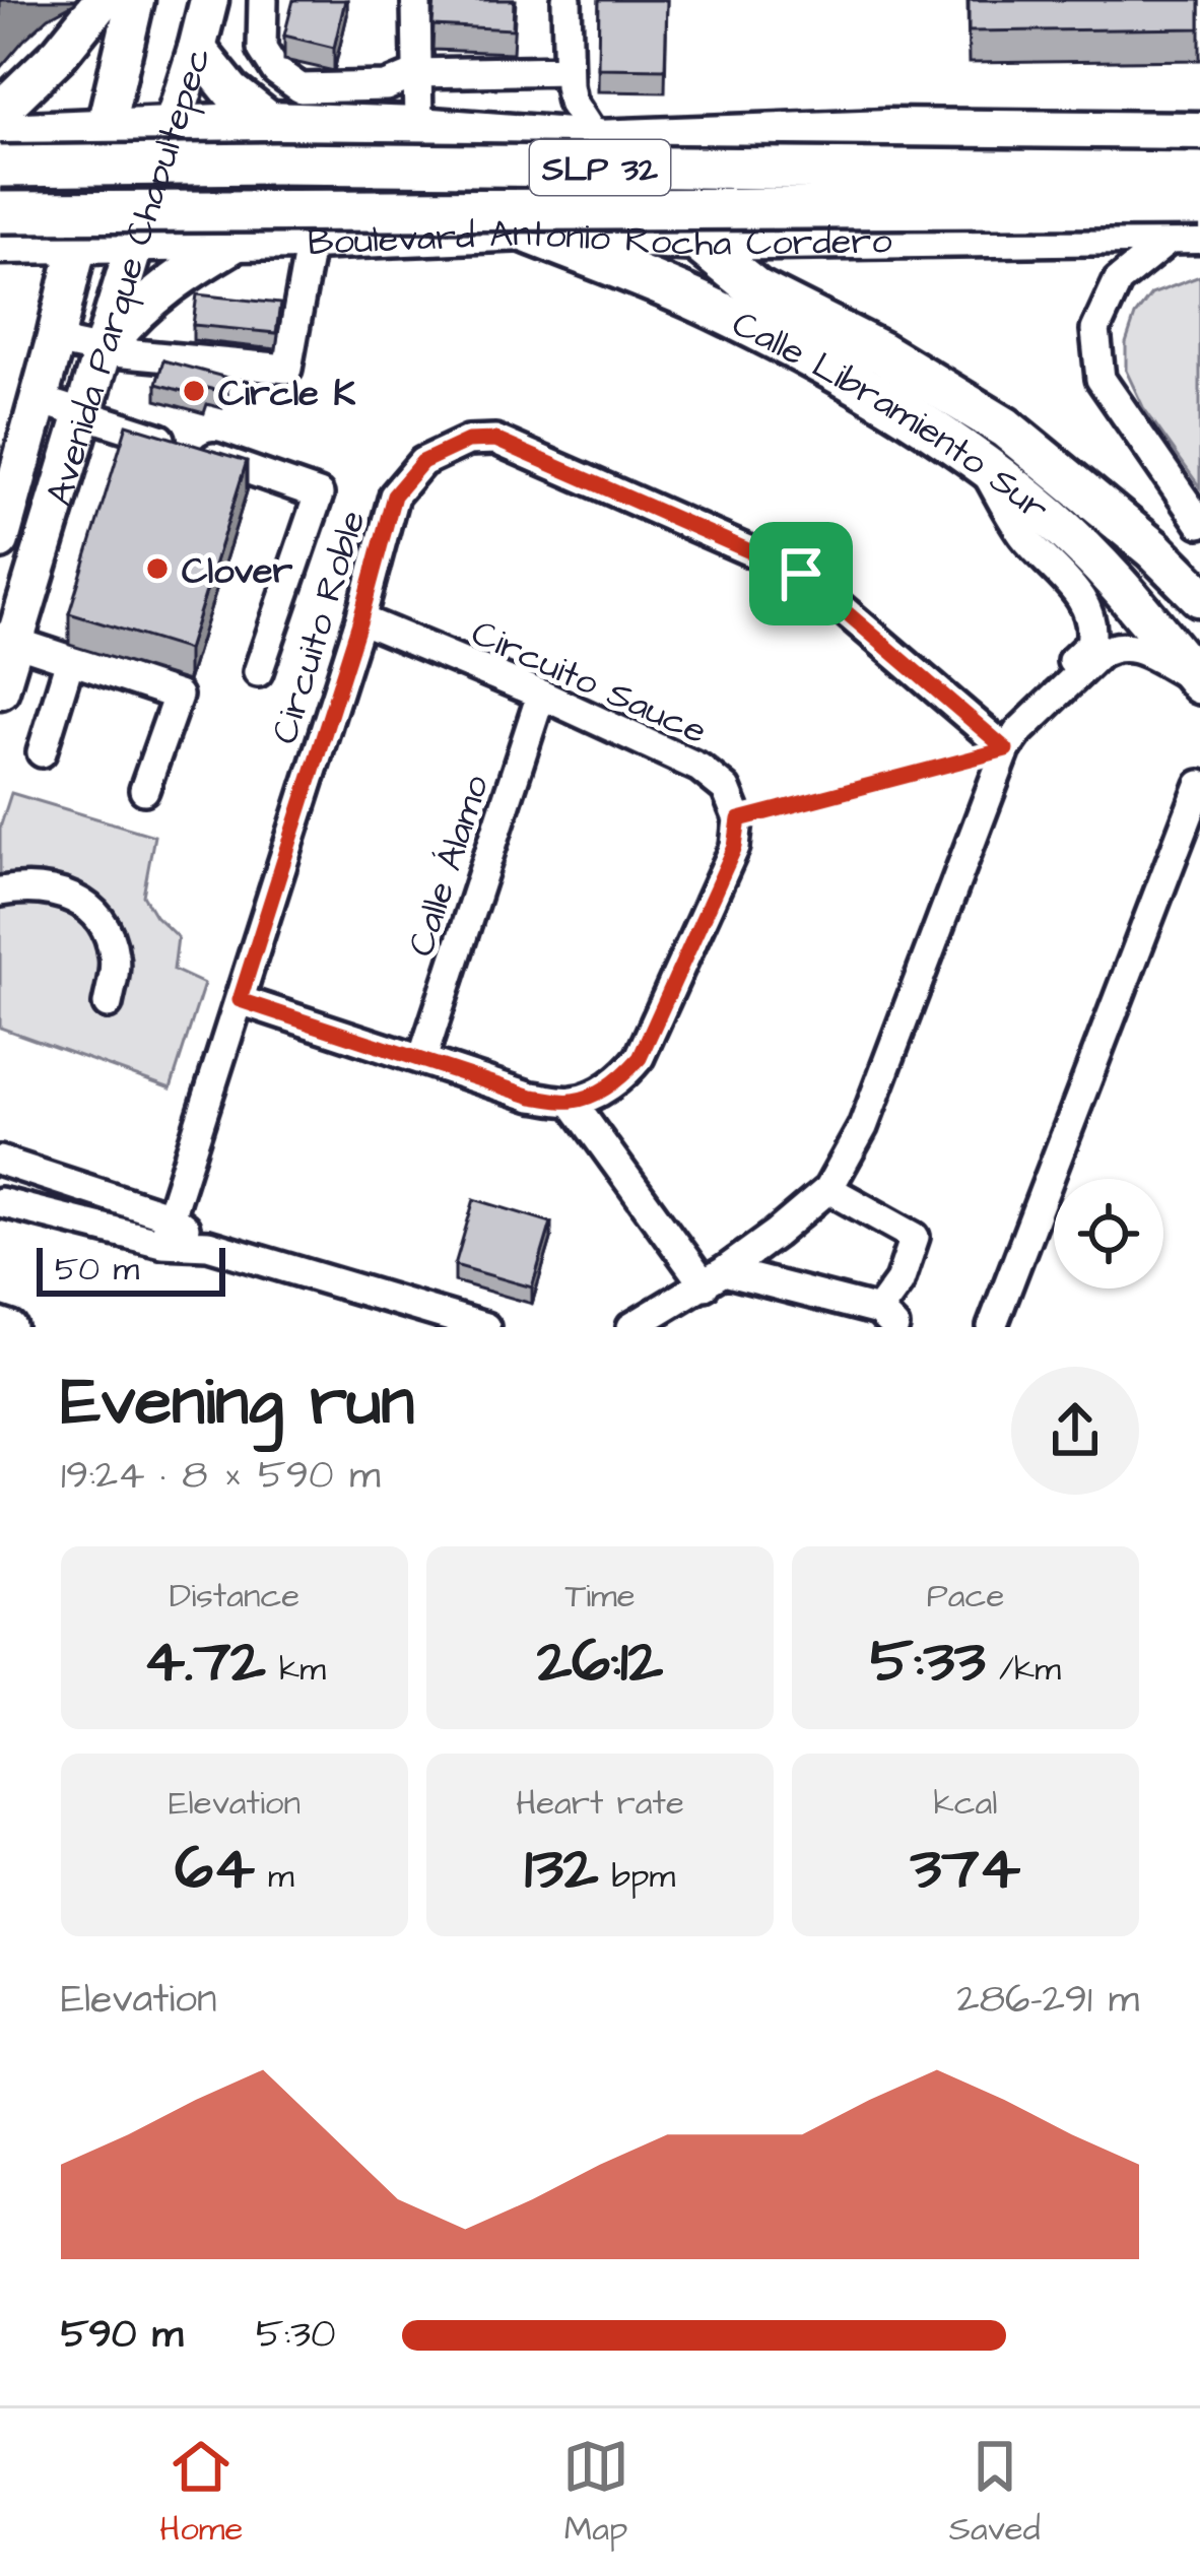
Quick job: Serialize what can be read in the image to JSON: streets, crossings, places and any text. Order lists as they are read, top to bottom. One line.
{"streets":{"highway":["SLP 32","Calle Libramiento Sur"],"main road":["Boulevard Antonio Rocha Cordero","Avenida Parque Chapultepec"],"street":["Circuito Roble","Circuito Sauce","Calle Álamo"]},"crossings":[["SLP 32","Boulevard Antonio Rocha Cordero"],["Boulevard Antonio Rocha Cordero","Avenida Parque Chapultepec"],["Boulevard Antonio Rocha Cordero","Calle Libramiento Sur"],["Circuito Roble","Circuito Sauce"],["Circuito Sauce","Calle Álamo"]],"places":["Circle K","Clover"],"scale_bar":"50 m","page":{"scale":"50 m","heading":["Evening run","19:24 · 8 × 590 m"],"stats":[["Distance","4.72 km"],["Time","26:12"],["Pace","5:33 /km"],["Elevation","64 m"],["Heart rate","132 bpm"],["kcal","374"]],"chart":["Elevation","286–291 m"],"list":[{"name":"590 m","note":"5:30"}],"tabs":["Home","Map","Saved"]}}
